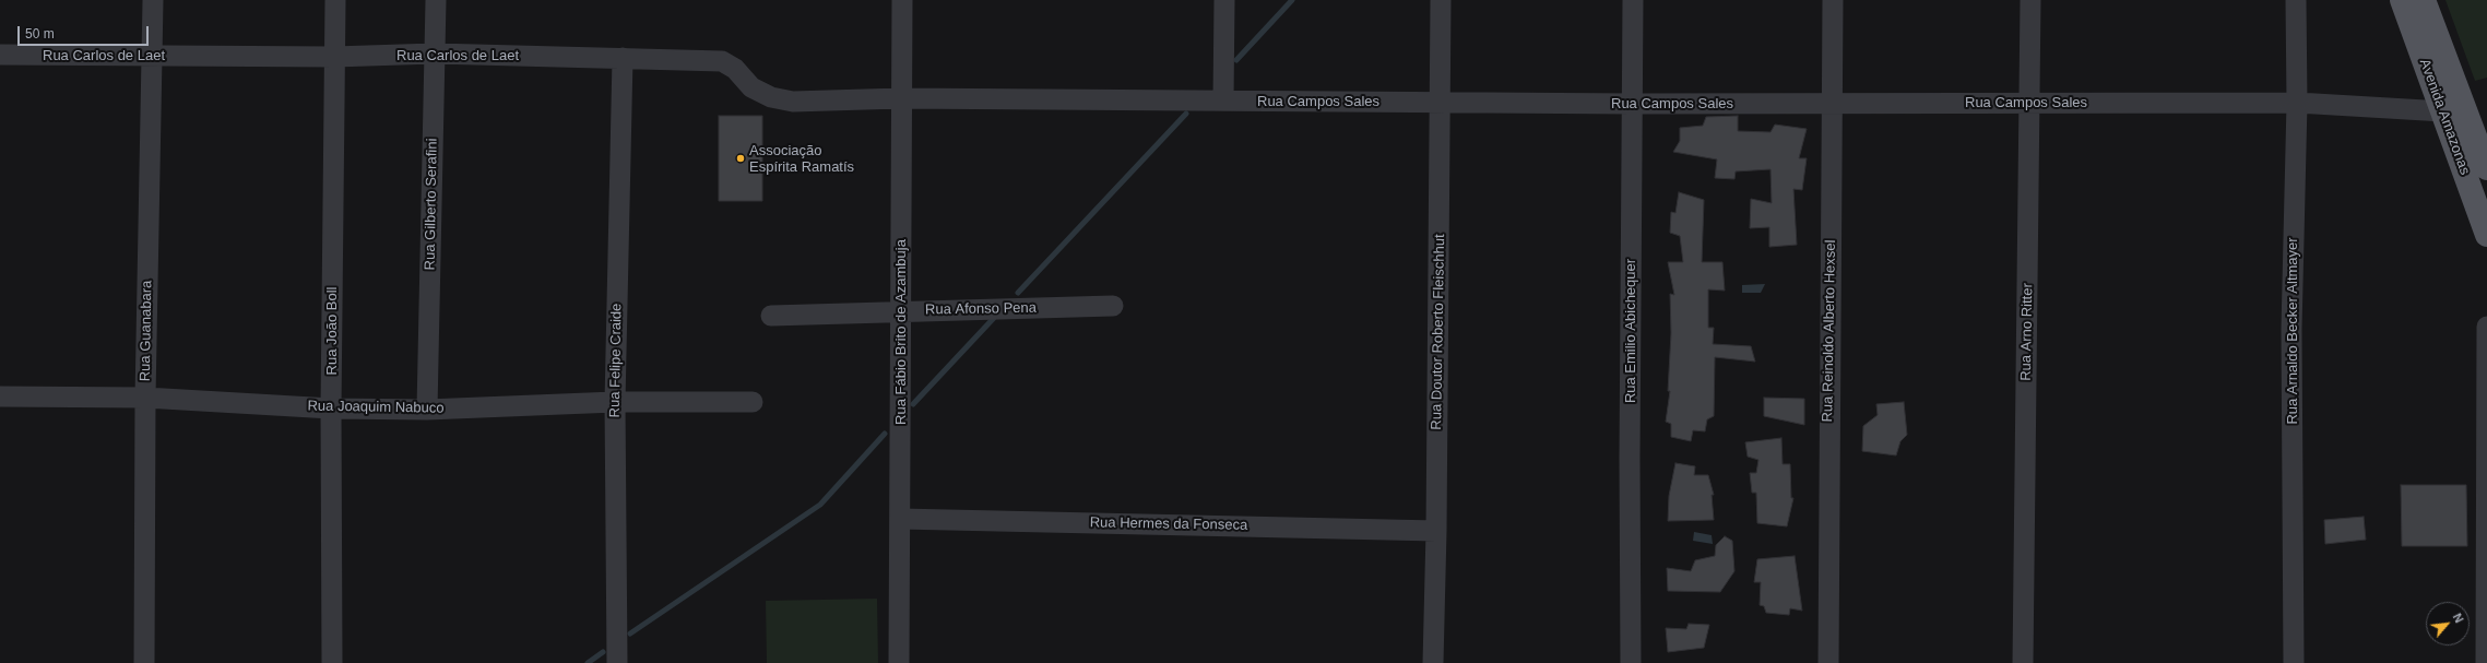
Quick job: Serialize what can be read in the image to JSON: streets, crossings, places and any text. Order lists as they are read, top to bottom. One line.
{"streets":{"main road":["Avenida Amazonas"],"street":["Rua Carlos de Laet","Rua Campos Sales","Rua Gilberto Serafini","Rua Afonso Pena","Rua Guanabara","Rua João Boll","Rua Emilio Abichequer","Rua Reinoldo Alberto Hexsel","Rua Arnaldo Becker Altmayer","Rua Fábio Brito de Azambuja","Rua Doutor Roberto Fleischhut","Rua Arno Ritter","Rua Felipe Craide","Rua Joaquim Nabuco","Rua Hermes da Fonseca"]},"crossings":[["Rua Carlos de Laet","Rua Campos Sales"],["Rua Carlos de Laet","Rua Gilberto Serafini"],["Rua Carlos de Laet","Rua Guanabara"],["Rua Carlos de Laet","Rua João Boll"],["Rua Carlos de Laet","Rua Fábio Brito de Azambuja"],["Rua Carlos de Laet","Rua Felipe Craide"],["Rua Campos Sales","Avenida Amazonas"],["Rua Campos Sales","Rua Emilio Abichequer"],["Rua Campos Sales","Rua Reinoldo Alberto Hexsel"],["Rua Campos Sales","Rua Arnaldo Becker Altmayer"],["Rua Campos Sales","Rua Fábio Brito de Azambuja"],["Rua Campos Sales","Rua Doutor Roberto Fleischhut"],["Rua Campos Sales","Rua Arno Ritter"],["Rua Gilberto Serafini","Rua Joaquim Nabuco"],["Rua Afonso Pena","Rua Fábio Brito de Azambuja"],["Rua Guanabara","Rua Joaquim Nabuco"],["Rua João Boll","Rua Joaquim Nabuco"],["Rua Fábio Brito de Azambuja","Rua Hermes da Fonseca"],["Rua Doutor Roberto Fleischhut","Rua Hermes da Fonseca"],["Rua Felipe Craide","Rua Joaquim Nabuco"]],"places":["Associação Espírita Ramatís"],"scale_bar":"50 m","north":"top right"}
